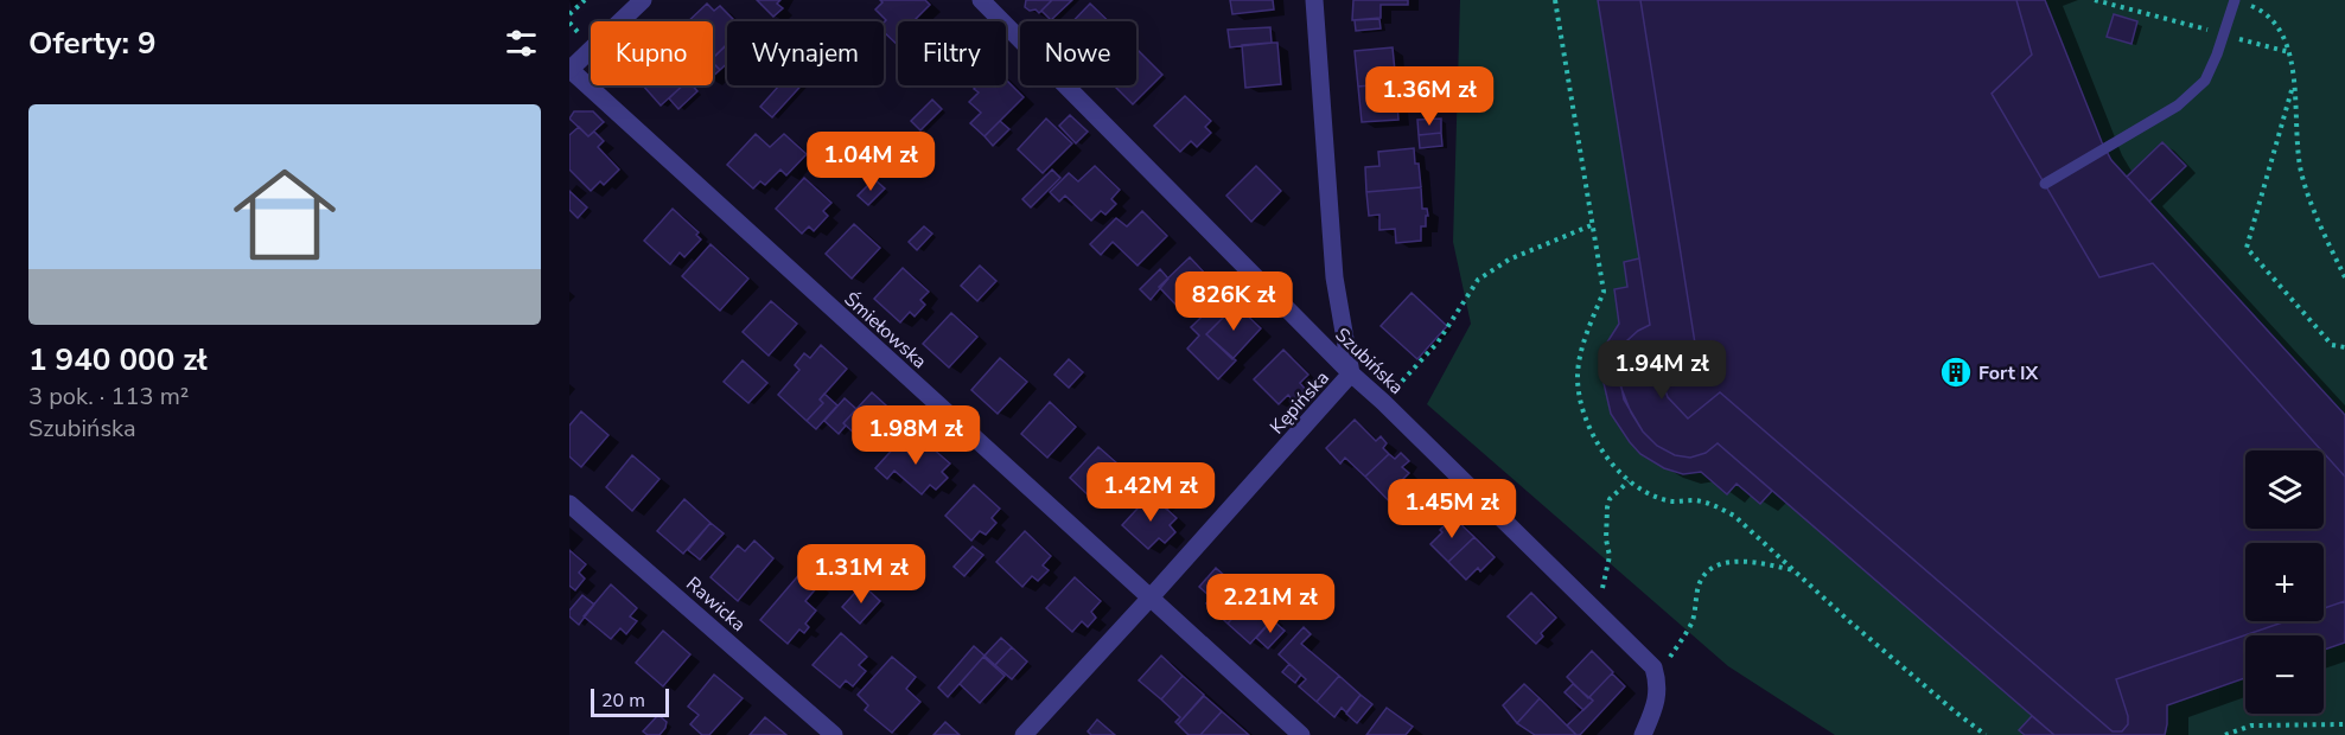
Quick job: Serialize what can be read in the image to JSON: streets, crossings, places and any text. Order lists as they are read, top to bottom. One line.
{"streets":{"street":["Śmiełowska","Szubińska","Kępińska","Rawicka"]},"crossings":[["Śmiełowska","Kępińska"],["Szubińska","Kępińska"]],"places":{"building":["Fort IX"]},"scale_bar":"20 m","page":{"heading":"Oferty: 9","chip":["Kupno","Wynajem","Filtry","Nowe"],"price":["1.36M zł","1.04M zł","826K zł","1.94M zł","1.98M zł","1.42M zł","1.45M zł","1.31M zł","2.21M zł"],"list":[{"name":"1 940 000 zł","note":"3 pok. · 113 m² · Szubińska"}],"map_buttons":["+","−"],"scale":"20 m"}}
